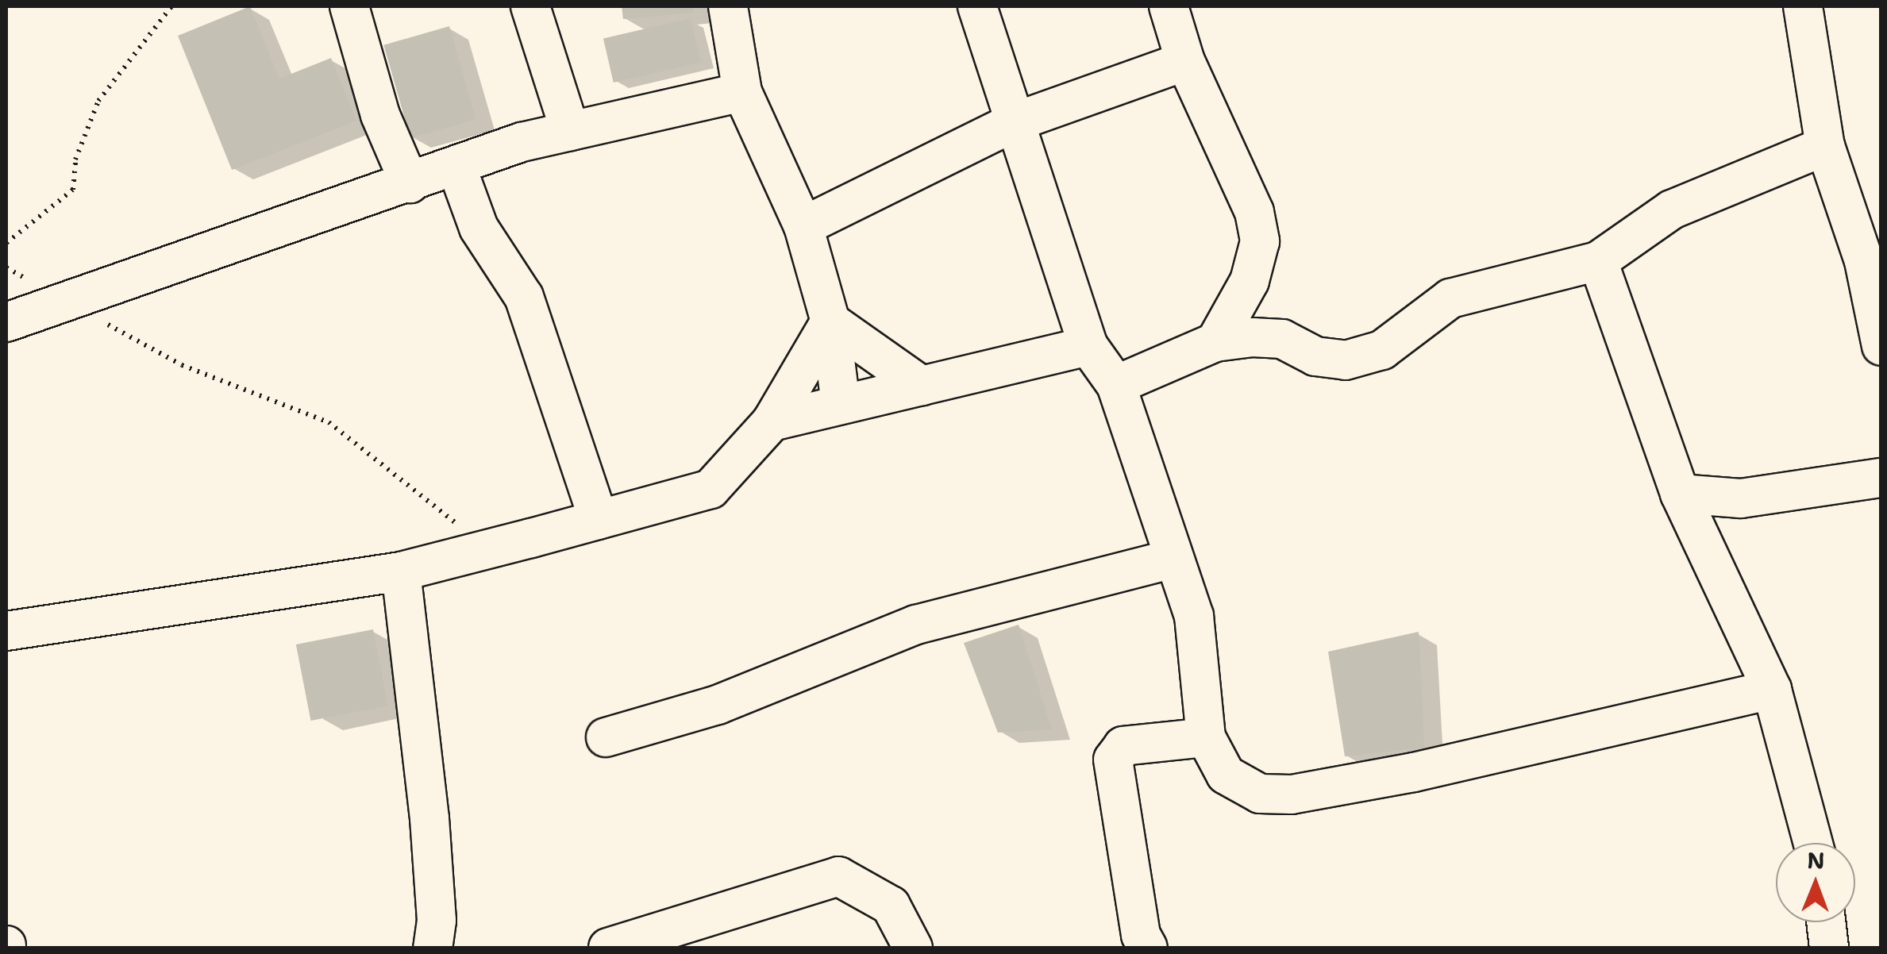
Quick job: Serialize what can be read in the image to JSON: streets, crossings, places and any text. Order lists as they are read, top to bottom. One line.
{"north":"top"}
